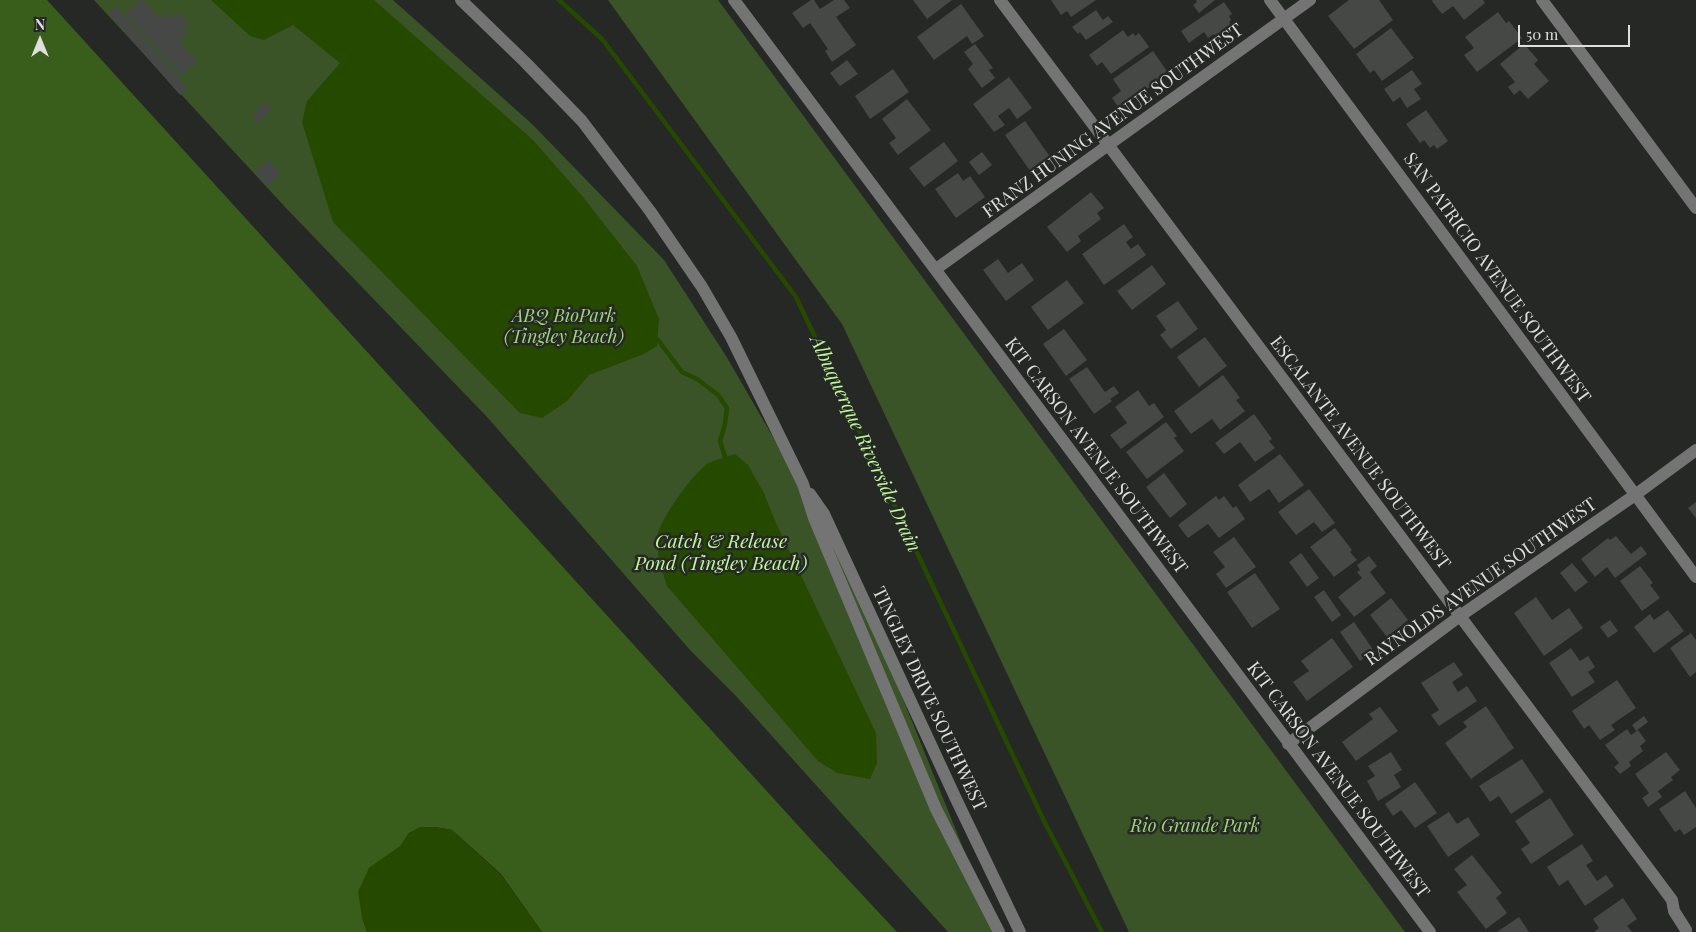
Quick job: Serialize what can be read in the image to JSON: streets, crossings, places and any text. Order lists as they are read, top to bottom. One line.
{"streets":{"street":["FRANZ HUNING AVENUE SOUTHWEST","SAN PATRICIO AVENUE SOUTHWEST","ESCALANTE AVENUE SOUTHWEST","KIT CARSON AVENUE SOUTHWEST","RAYNOLDS AVENUE SOUTHWEST","TINGLEY DRIVE SOUTHWEST"]},"crossings":[["FRANZ HUNING AVENUE SOUTHWEST","SAN PATRICIO AVENUE SOUTHWEST"],["FRANZ HUNING AVENUE SOUTHWEST","ESCALANTE AVENUE SOUTHWEST"],["FRANZ HUNING AVENUE SOUTHWEST","KIT CARSON AVENUE SOUTHWEST"],["SAN PATRICIO AVENUE SOUTHWEST","RAYNOLDS AVENUE SOUTHWEST"],["ESCALANTE AVENUE SOUTHWEST","RAYNOLDS AVENUE SOUTHWEST"],["KIT CARSON AVENUE SOUTHWEST","RAYNOLDS AVENUE SOUTHWEST"]],"water":["Albuquerque Riverside Drain","Catch & Release Pond (Tingley Beach)"],"parks":["ABQ BioPark (Tingley Beach)","Rio Grande Park"],"scale_bar":"50 m","north":"top"}
